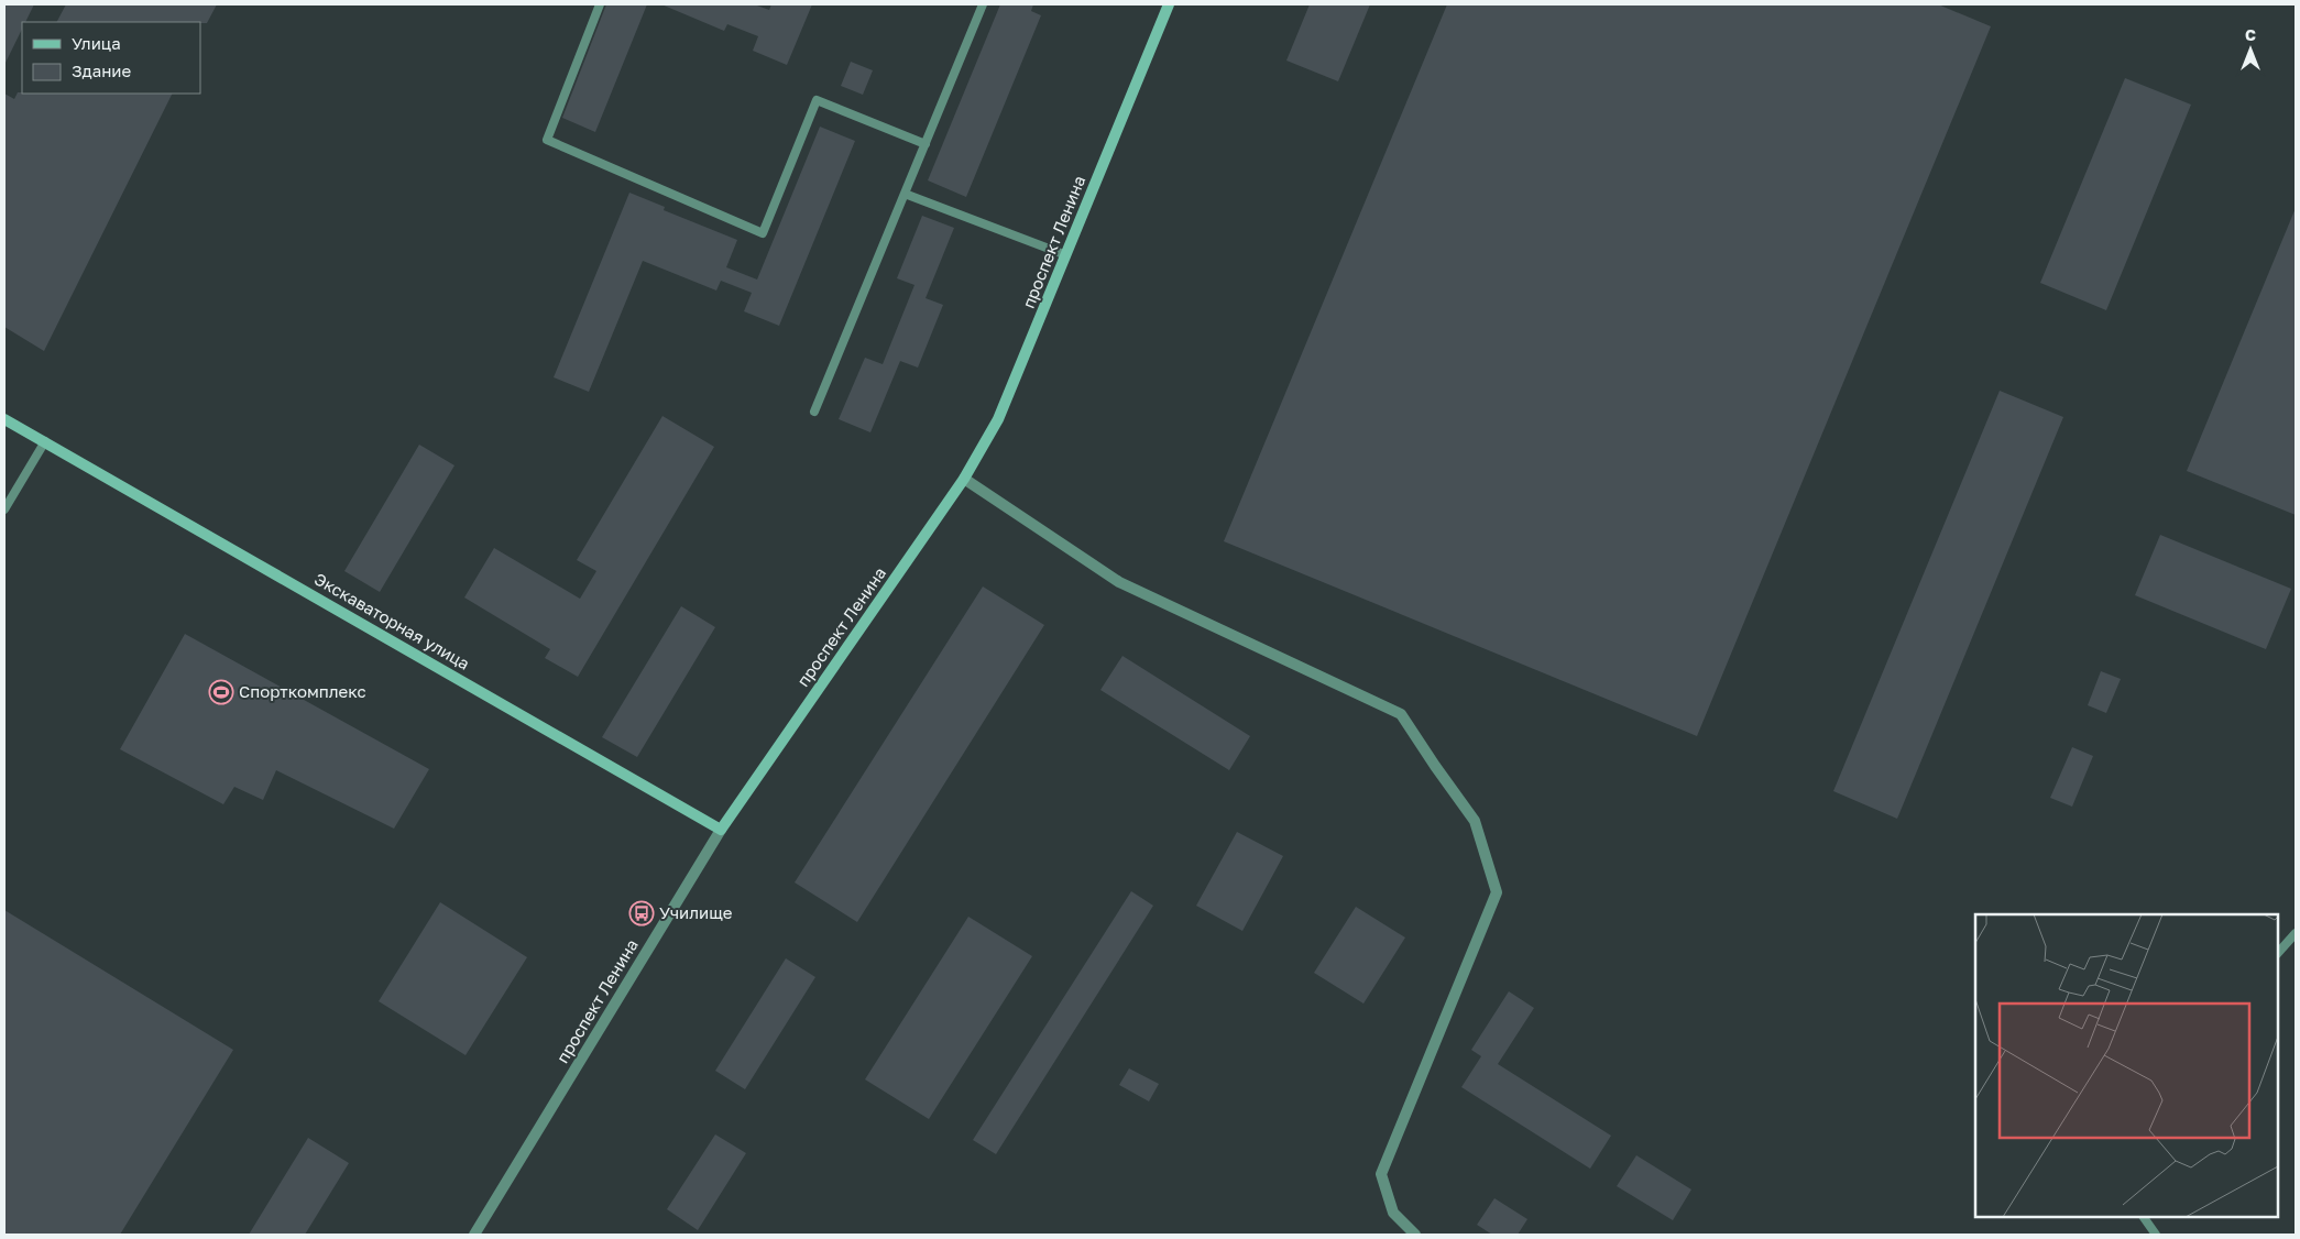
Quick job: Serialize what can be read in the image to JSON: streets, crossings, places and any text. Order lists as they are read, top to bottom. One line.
{"streets":{"street":["проспект Ленина","Экскаваторная улица"]},"crossings":[["проспект Ленина","Экскаваторная улица"]],"places":{"sports":["Спорткомплекс"],"bus stop":["Училище"]},"legend":["Улица","Здание"],"north":"top"}
